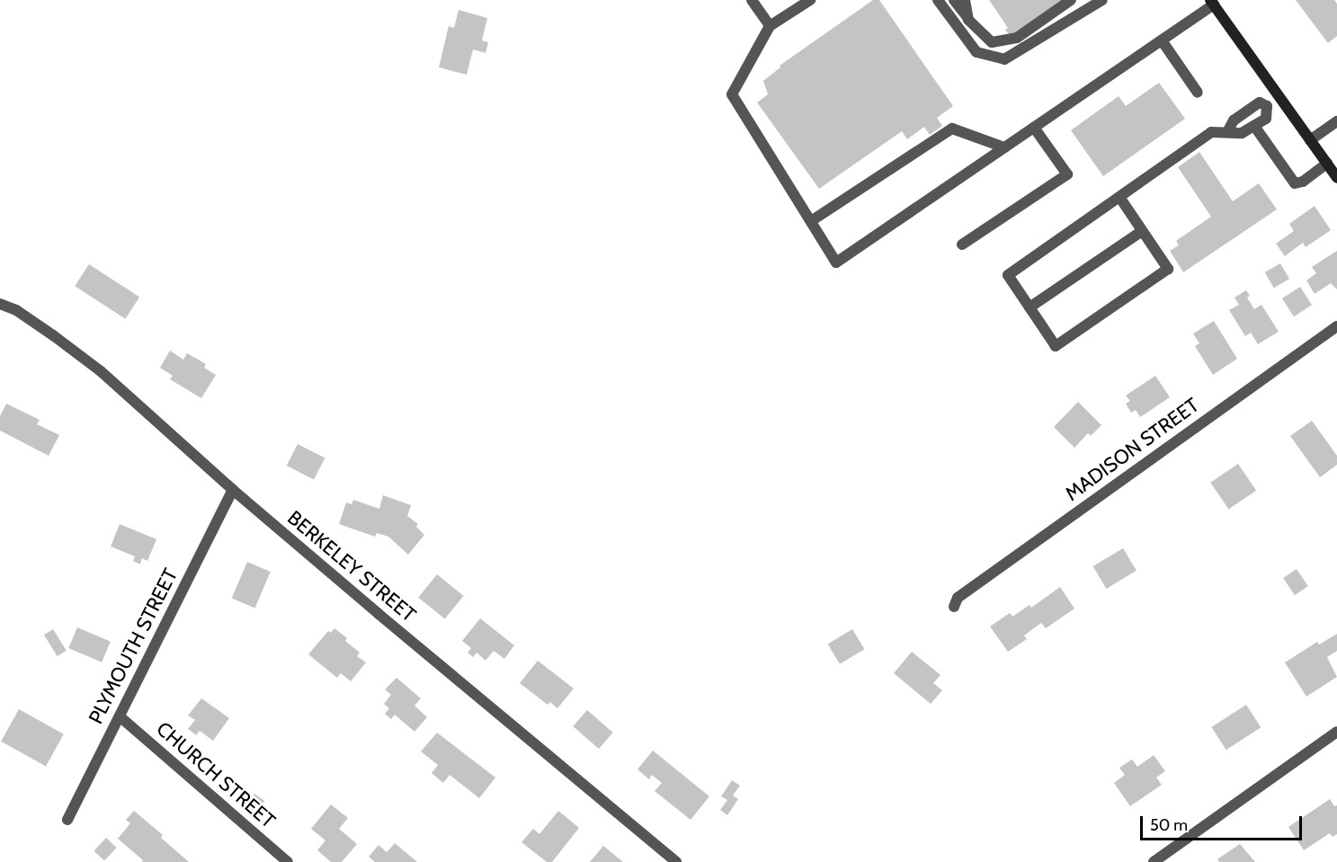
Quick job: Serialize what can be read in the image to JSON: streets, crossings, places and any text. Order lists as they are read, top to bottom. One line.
{"streets":{"street":["MADISON STREET","BERKELEY STREET","PLYMOUTH STREET","CHURCH STREET"]},"crossings":[["BERKELEY STREET","PLYMOUTH STREET"],["PLYMOUTH STREET","CHURCH STREET"]],"scale_bar":"50 m"}
